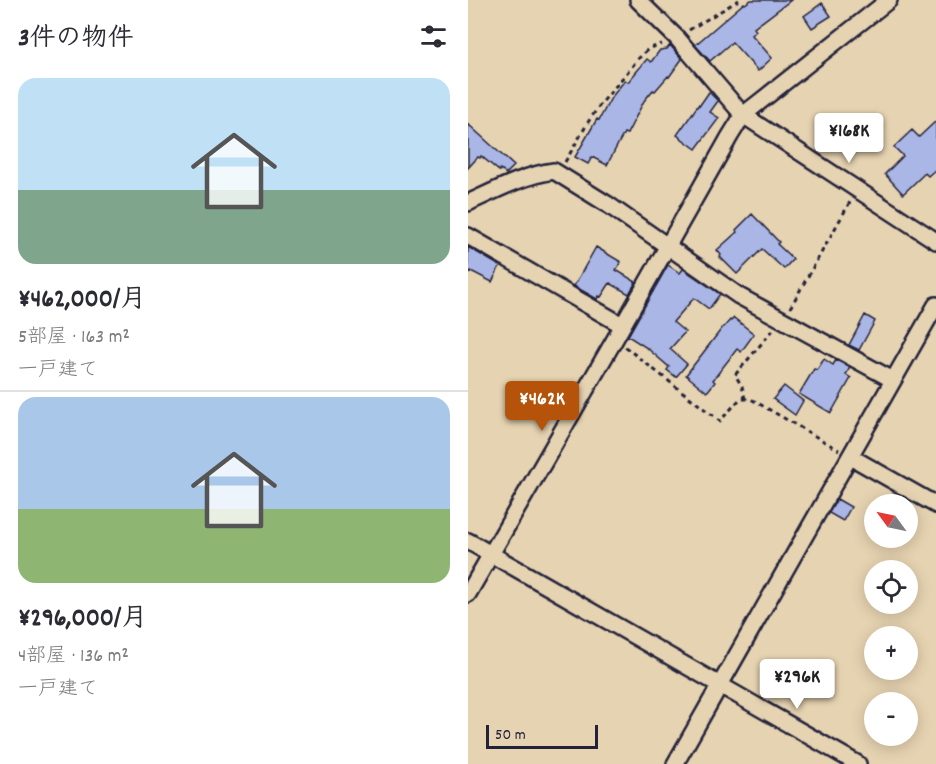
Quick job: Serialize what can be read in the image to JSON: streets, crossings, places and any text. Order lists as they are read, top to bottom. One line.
{"scale_bar":"50 m","north":"top left","page":{"heading":"3件の物件","list":[{"name":"¥462,000/月","note":"5部屋 · 163 m² · 一戸建て"},{"name":"¥296,000/月","note":"4部屋 · 136 m² · 一戸建て"}],"price":["¥168K","¥462K","¥296K"],"map_buttons":["+","−"],"scale":"50 m"}}
